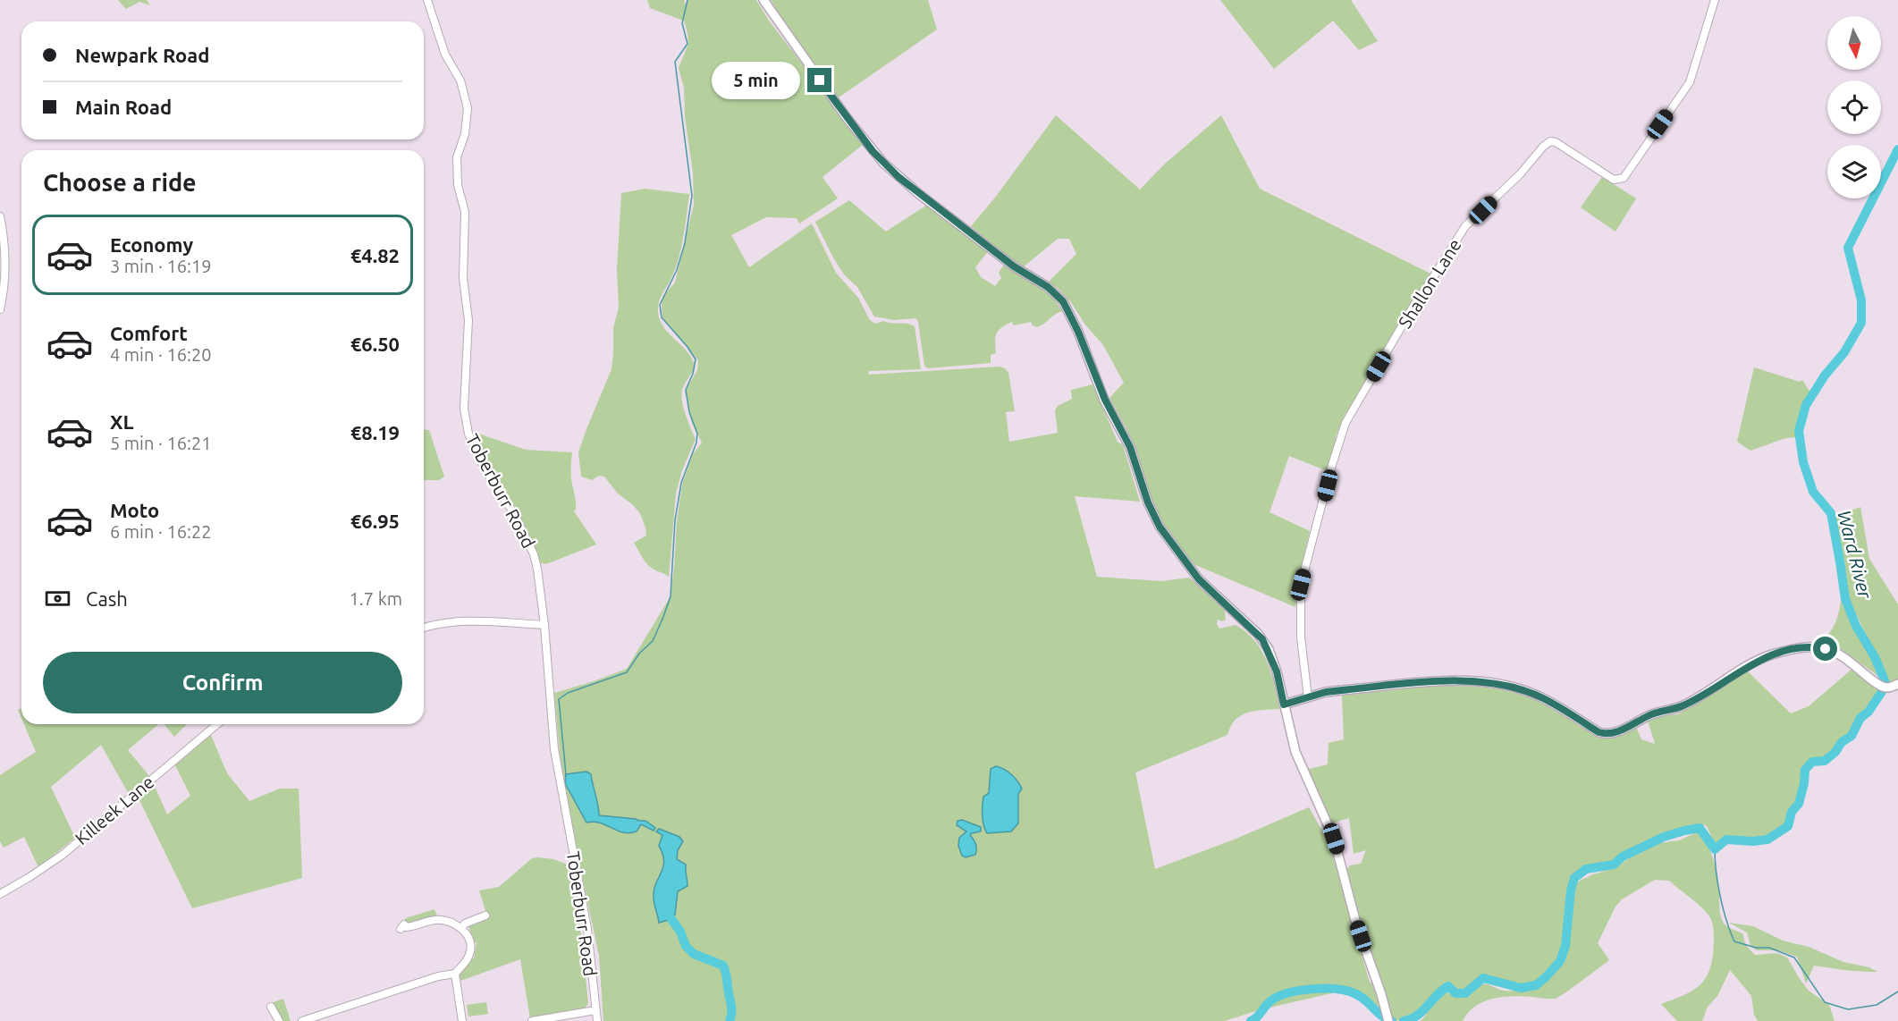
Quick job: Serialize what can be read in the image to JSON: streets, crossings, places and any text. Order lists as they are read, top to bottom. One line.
{"streets":{"street":["Shallon Lane","Toberburr Road","Killeek Lane"]},"water":["Ward River"],"north":"bottom","page":{"banner":["Newpark Road","Main Road"],"bubble":"5 min","heading":"Choose a ride","list":[{"name":"Economy","note":"3 min · 16:19","value":"€4.82"},{"name":"Comfort","note":"4 min · 16:20","value":"€6.50"},{"name":"XL","note":"5 min · 16:21","value":"€8.19"},{"name":"Moto","note":"6 min · 16:22","value":"€6.95"}],"pay":["Cash","1.7 km"],"buttons":"Confirm"}}
